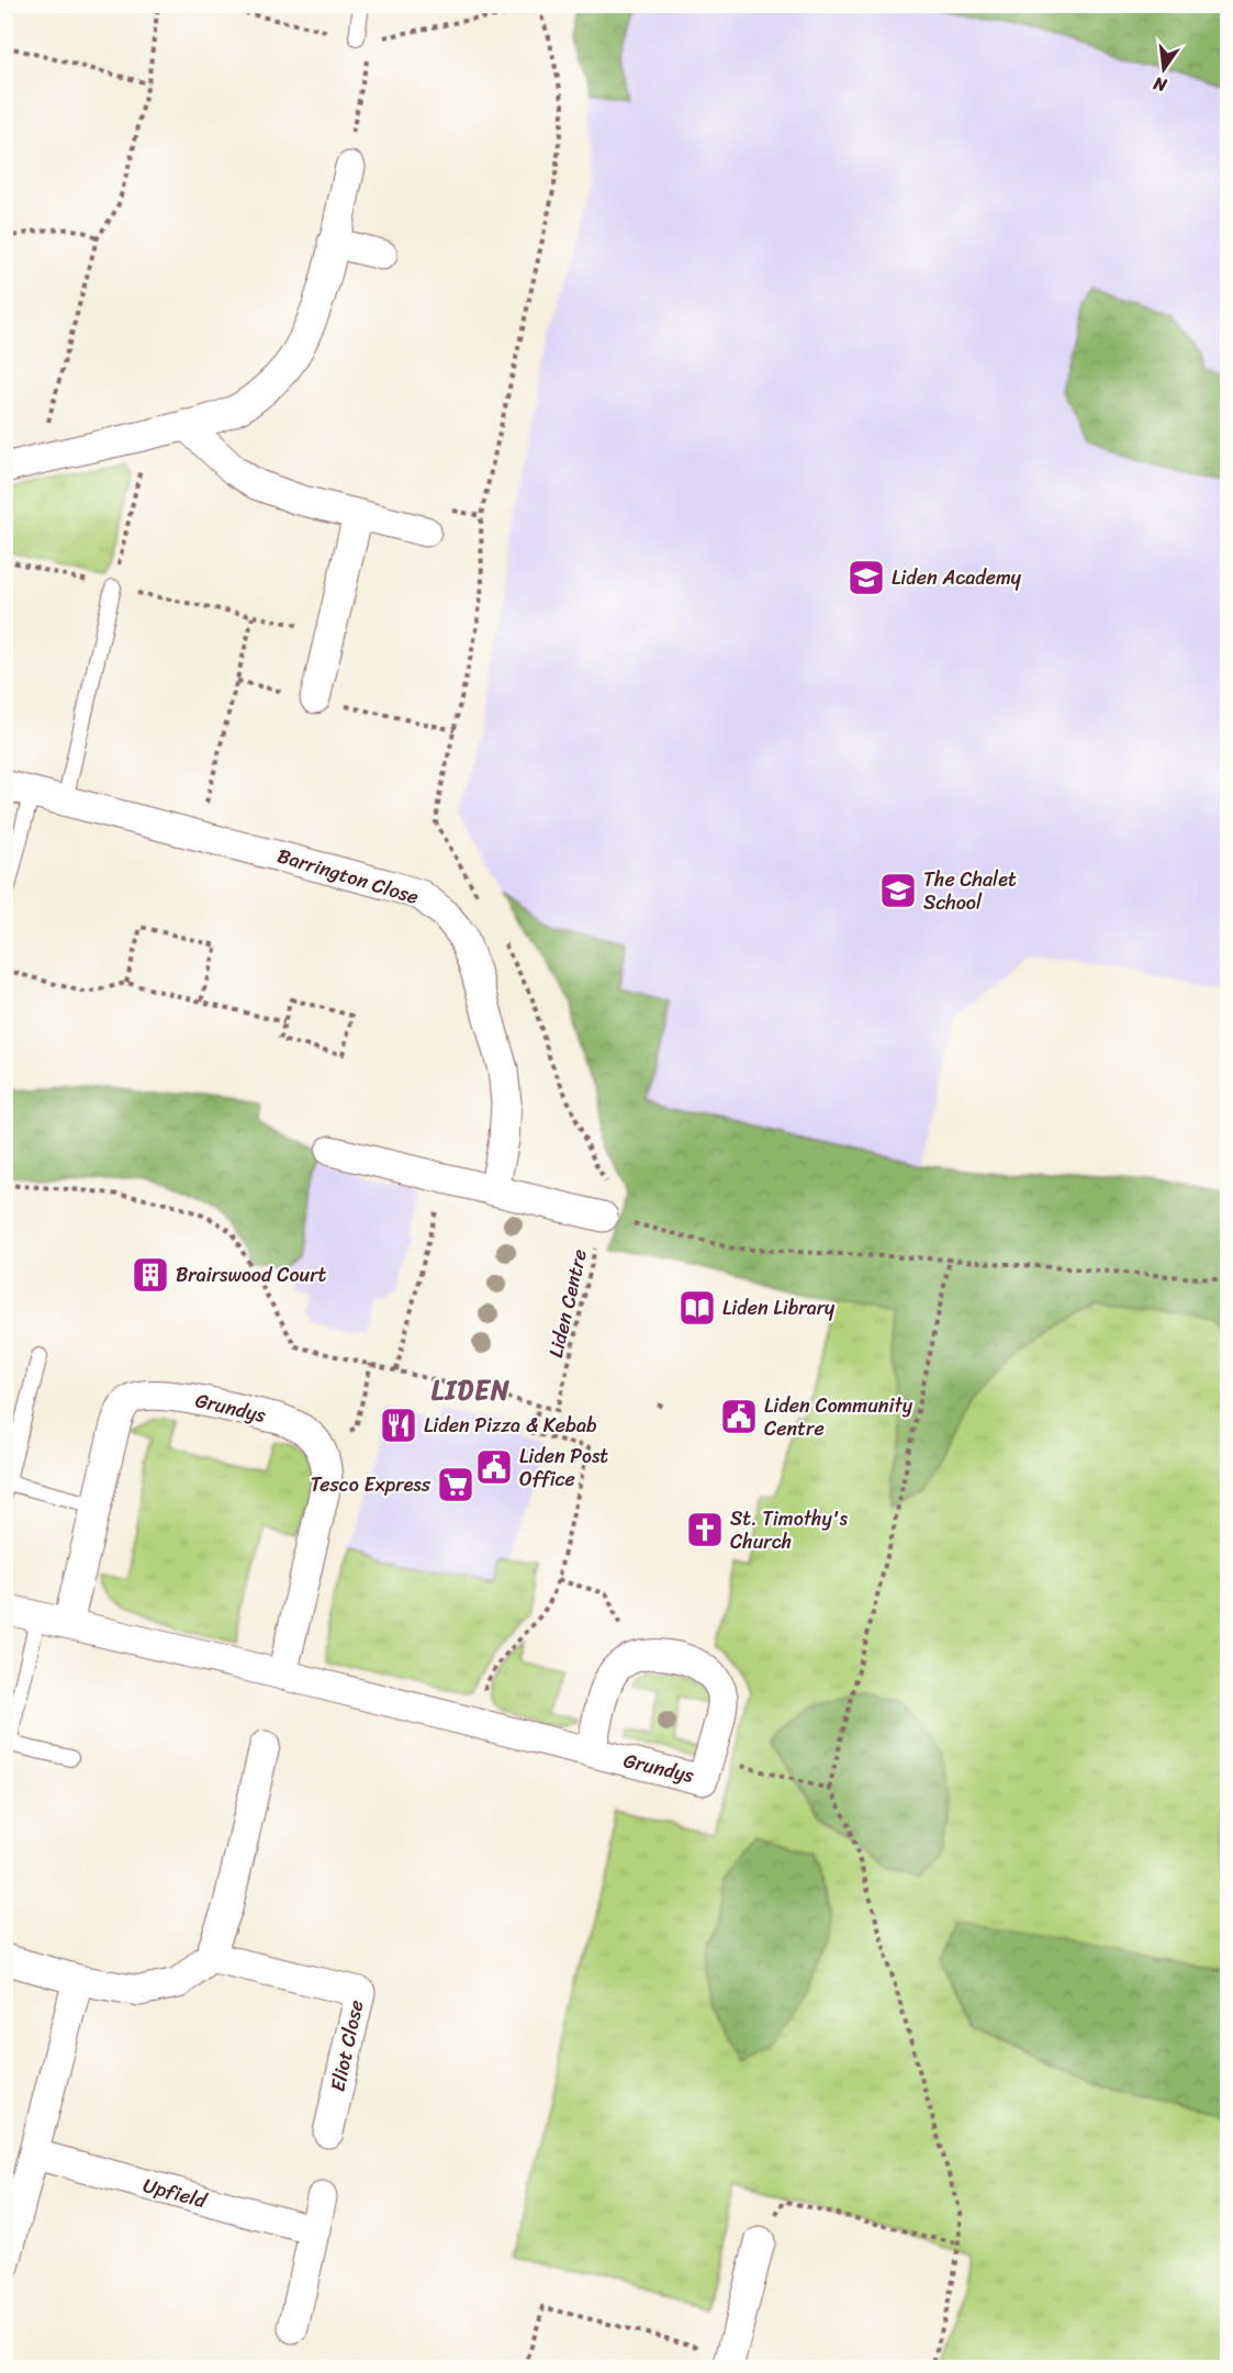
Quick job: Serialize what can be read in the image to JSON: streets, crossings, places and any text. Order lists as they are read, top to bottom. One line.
{"streets":{"street":["Barrington Close","Grundys","Eliot Close","Upfield"],"path":["Liden Centre"]},"districts":["LIDEN"],"places":{"school or university":["Liden Academy","The Chalet School"],"building":["Brairswood Court"],"library":["Liden Library"],"public building":["Liden Community Centre","Liden Post Office"],"restaurant":["Liden Pizza & Kebab"],"supermarket":["Tesco Express"],"church":["St. Timothy's Church"]},"north":"bottom"}
